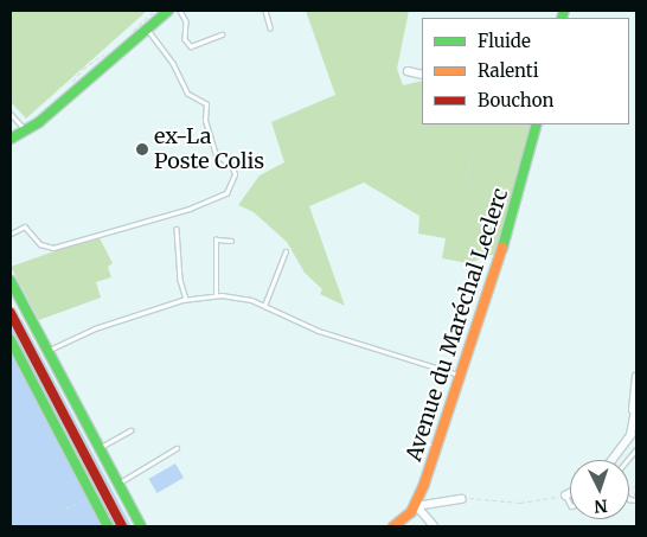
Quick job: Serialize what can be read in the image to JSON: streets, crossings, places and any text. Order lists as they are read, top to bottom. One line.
{"streets":{"street":["Avenue du Maréchal Leclerc"]},"places":["ex-La Poste Colis"],"legend":["Fluide","Ralenti","Bouchon"],"north":"bottom"}
